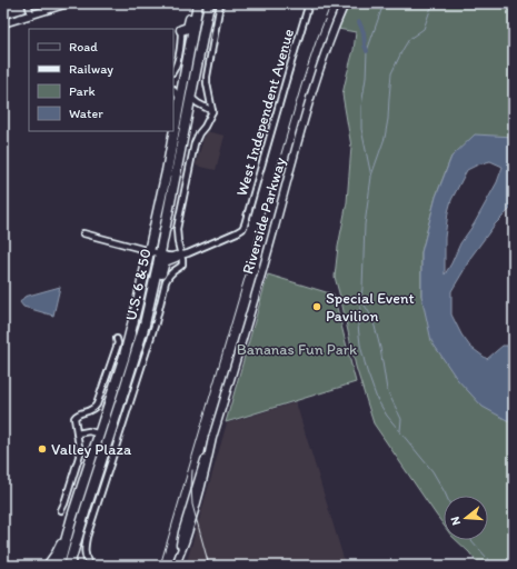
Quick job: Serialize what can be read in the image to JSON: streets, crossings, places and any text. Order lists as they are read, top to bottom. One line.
{"streets":{"highway":["U.S. 6 & 50"],"main road":["Riverside Parkway"],"street":["West Independent Avenue"]},"parks":["Bananas Fun Park"],"places":["Special Event Pavilion","Valley Plaza"],"legend":["Road","Railway","Park","Water"],"north":"left"}
